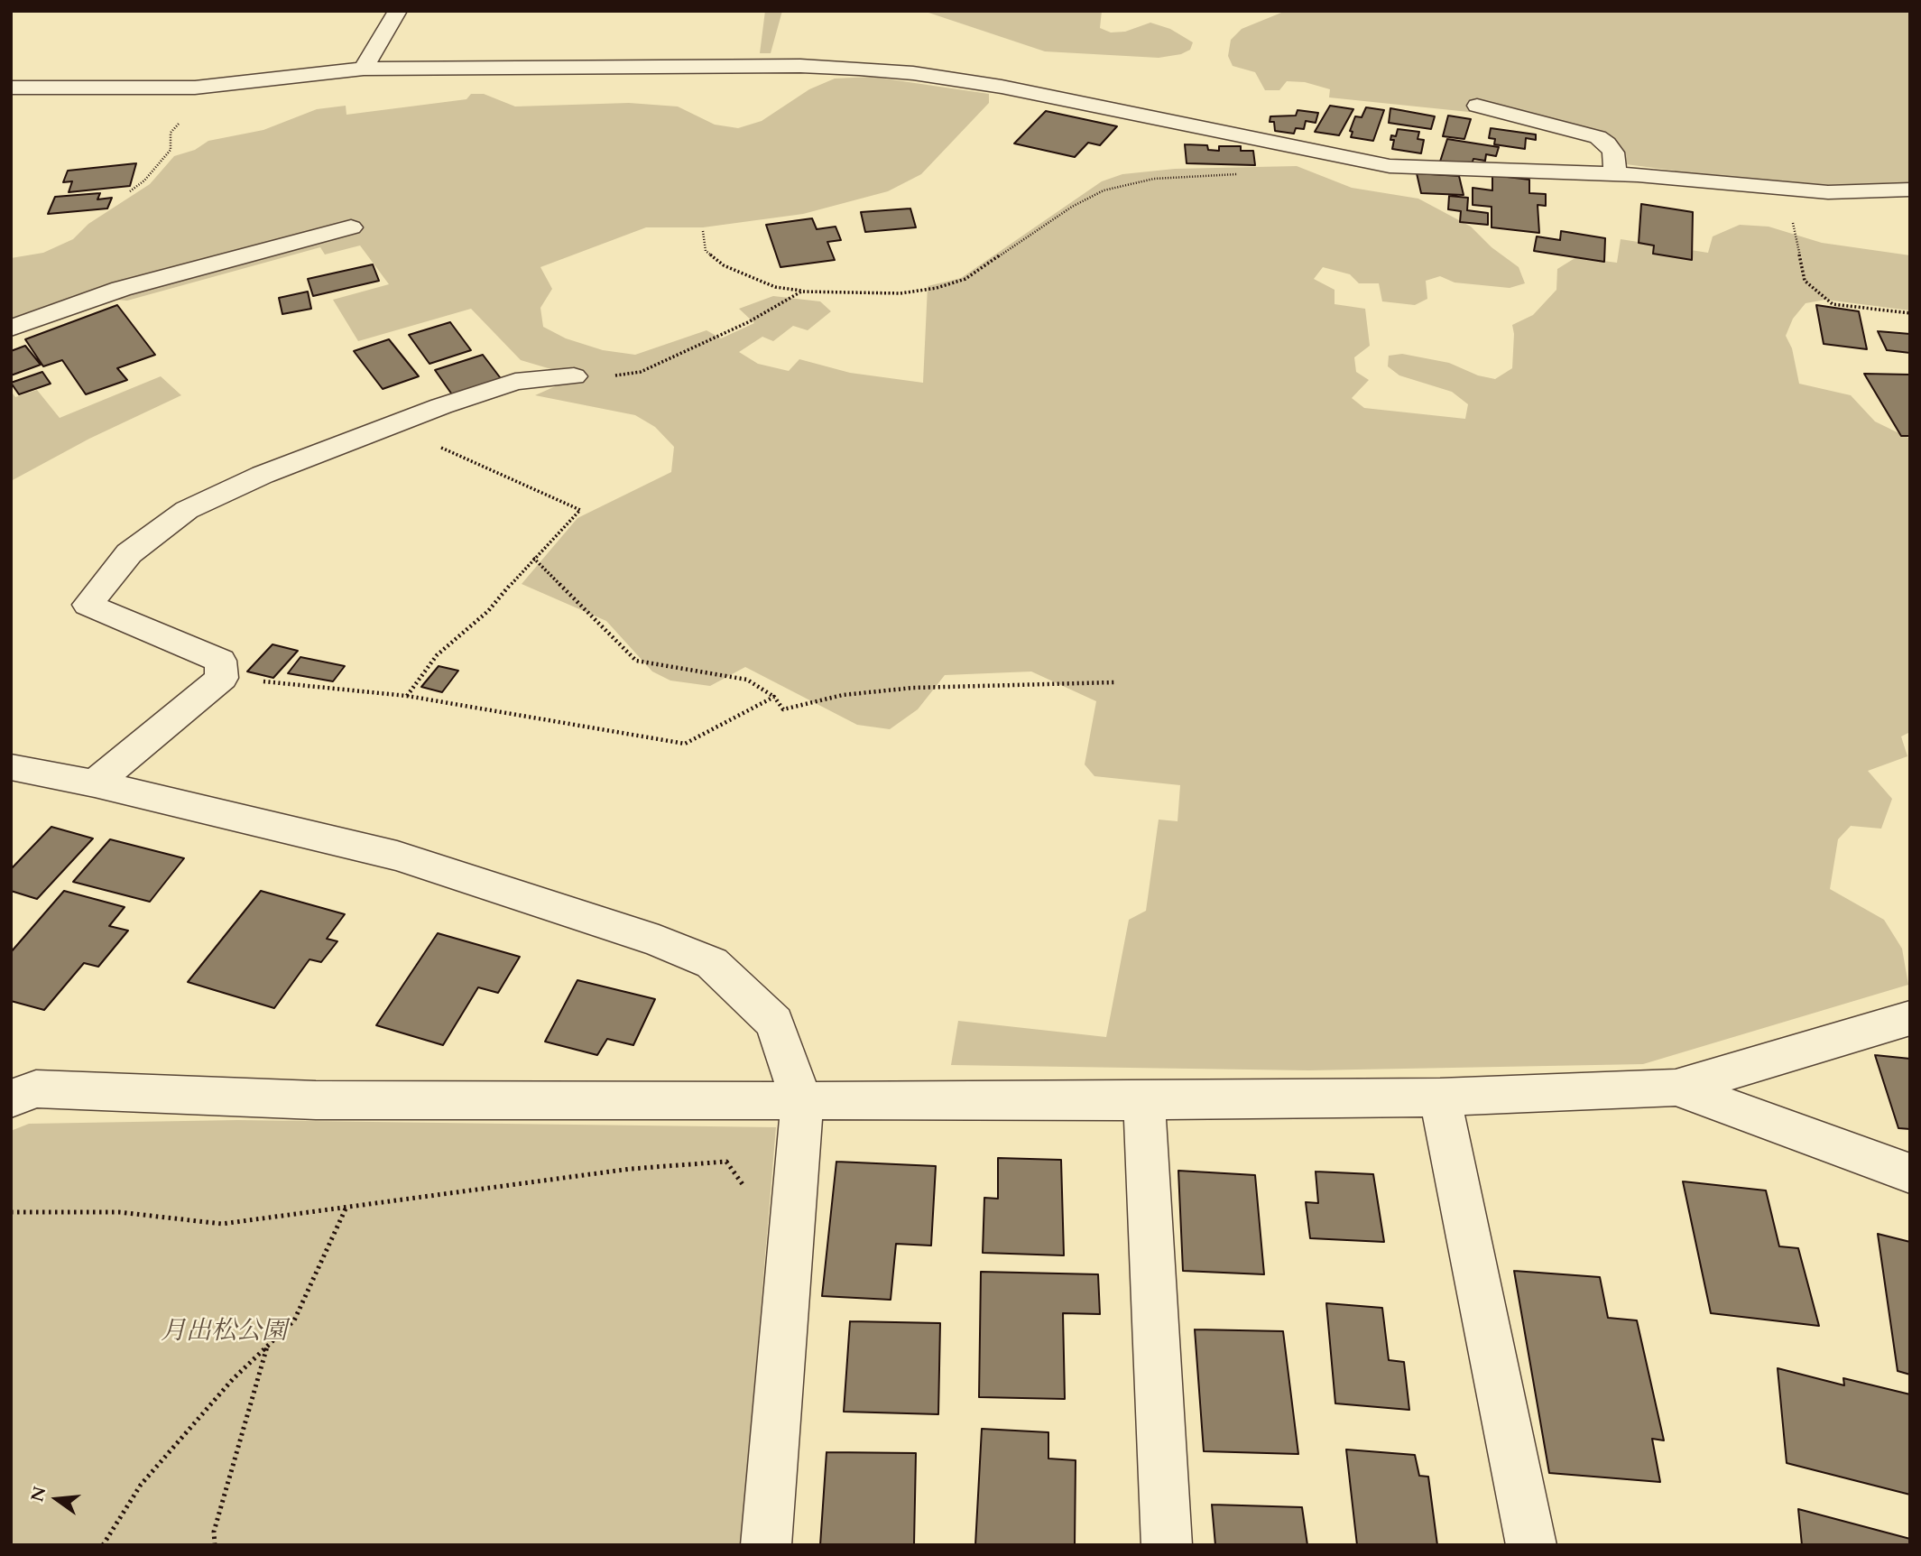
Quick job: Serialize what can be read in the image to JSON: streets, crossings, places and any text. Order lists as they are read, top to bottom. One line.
{"parks":["月出松公園"],"north":"left"}
